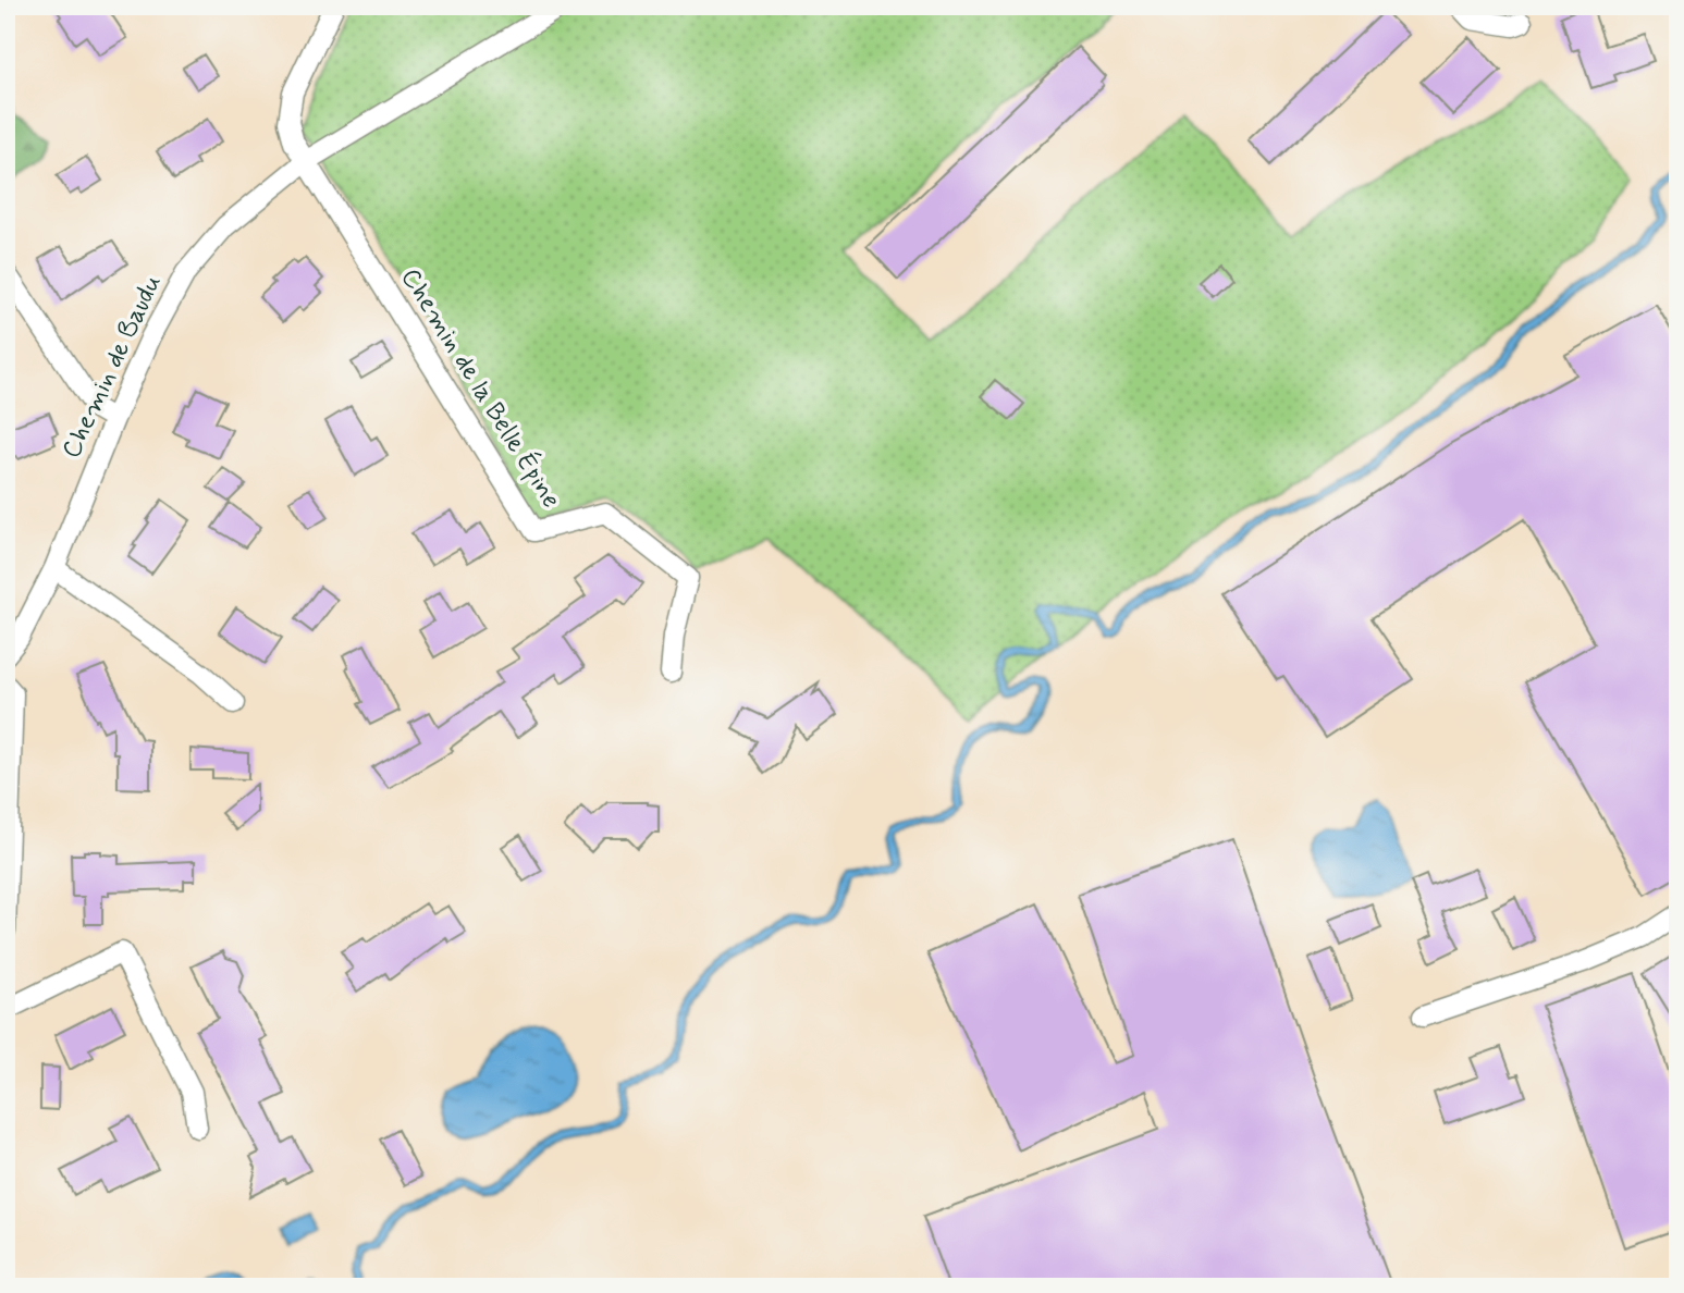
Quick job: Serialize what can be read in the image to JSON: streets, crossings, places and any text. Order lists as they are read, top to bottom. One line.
{"streets":{"street":["Chemin de Baudu","Chemin de la Belle Épine"]},"crossings":[["Chemin de Baudu","Chemin de la Belle Épine"]]}
